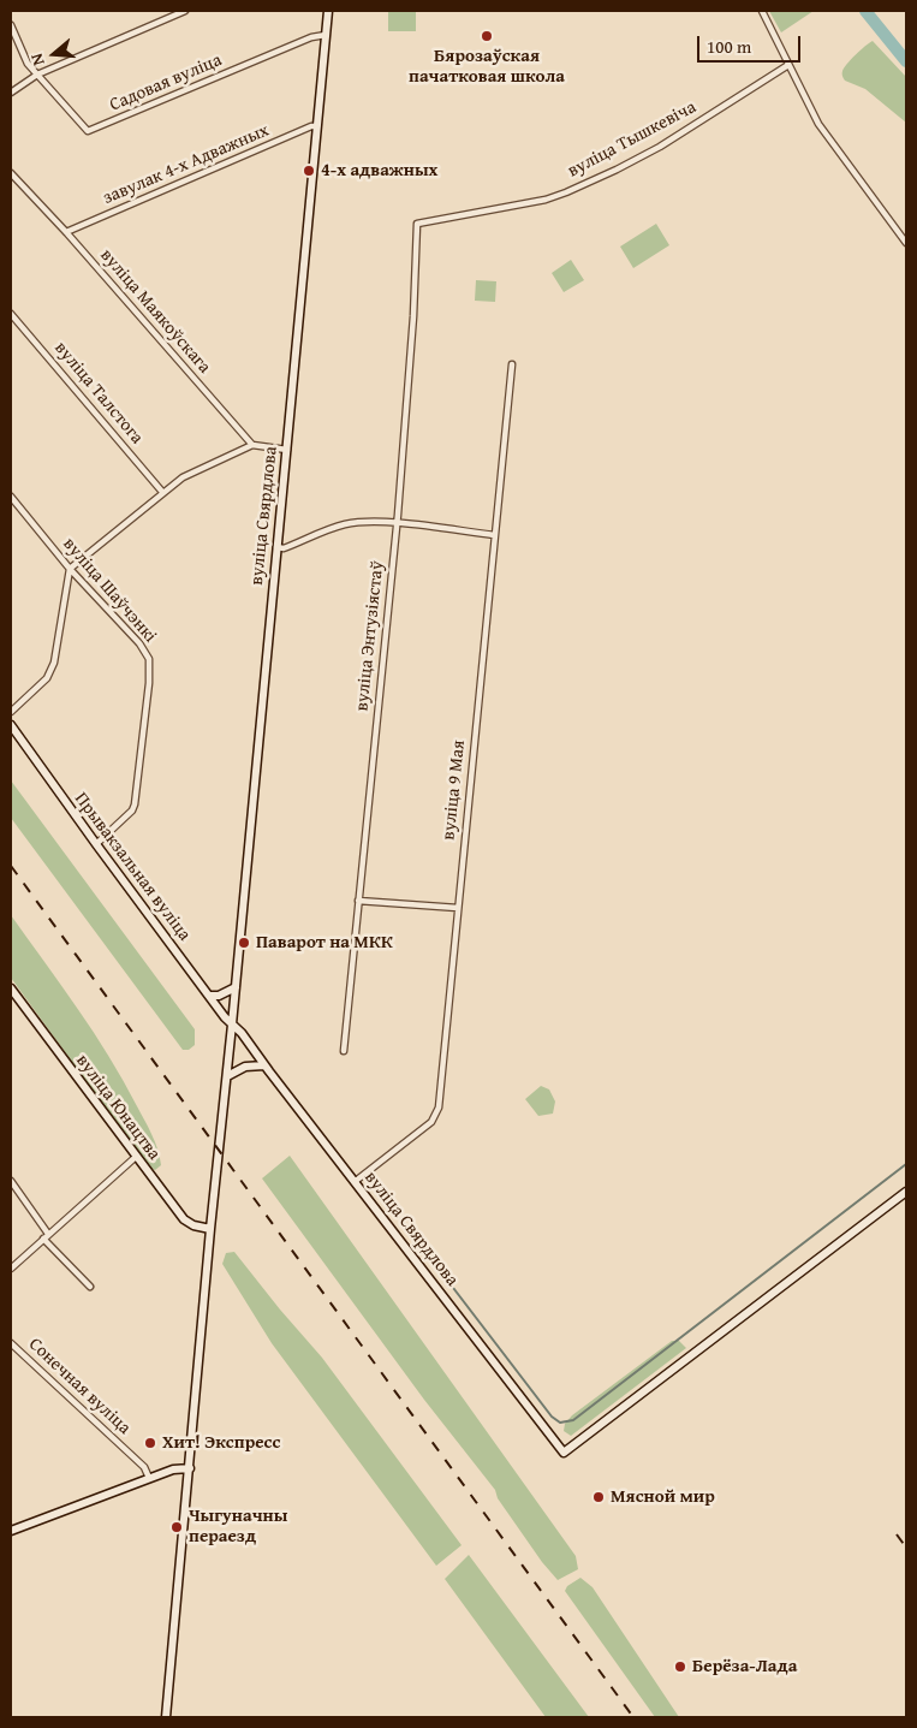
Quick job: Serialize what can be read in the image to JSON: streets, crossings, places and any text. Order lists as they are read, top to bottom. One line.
{"streets":{"street":["Садовая вуліца","вуліца Тышкевіча","завулак 4-х Адважных","вуліца Маякоўскага","вуліца Талстога","вуліца Свярдлова","вуліца Шаўчэнкі","вуліца Энтузіястаў","вуліца 9 Мая","Прывакзальная вуліца","вуліца Юнацтва","Сонечная вуліца"]},"crossings":[["Садовая вуліца","вуліца Свярдлова"],["вуліца Тышкевіча","вуліца Энтузіястаў"],["завулак 4-х Адважных","вуліца Маякоўскага"],["завулак 4-х Адважных","вуліца Свярдлова"],["вуліца Свярдлова","вуліца 9 Мая"],["вуліца Свярдлова","Прывакзальная вуліца"],["вуліца Свярдлова","вуліца Юнацтва"],["вуліца Шаўчэнкі","Прывакзальная вуліца"]],"places":["Бярозаўская пачатковая школа","4-х адважных","Паварот на МКК","Хит! Экспресс","Мясной мир","Чыгуначны пераезд","Берёза-Лада"],"scale_bar":"100 m","north":"left"}
